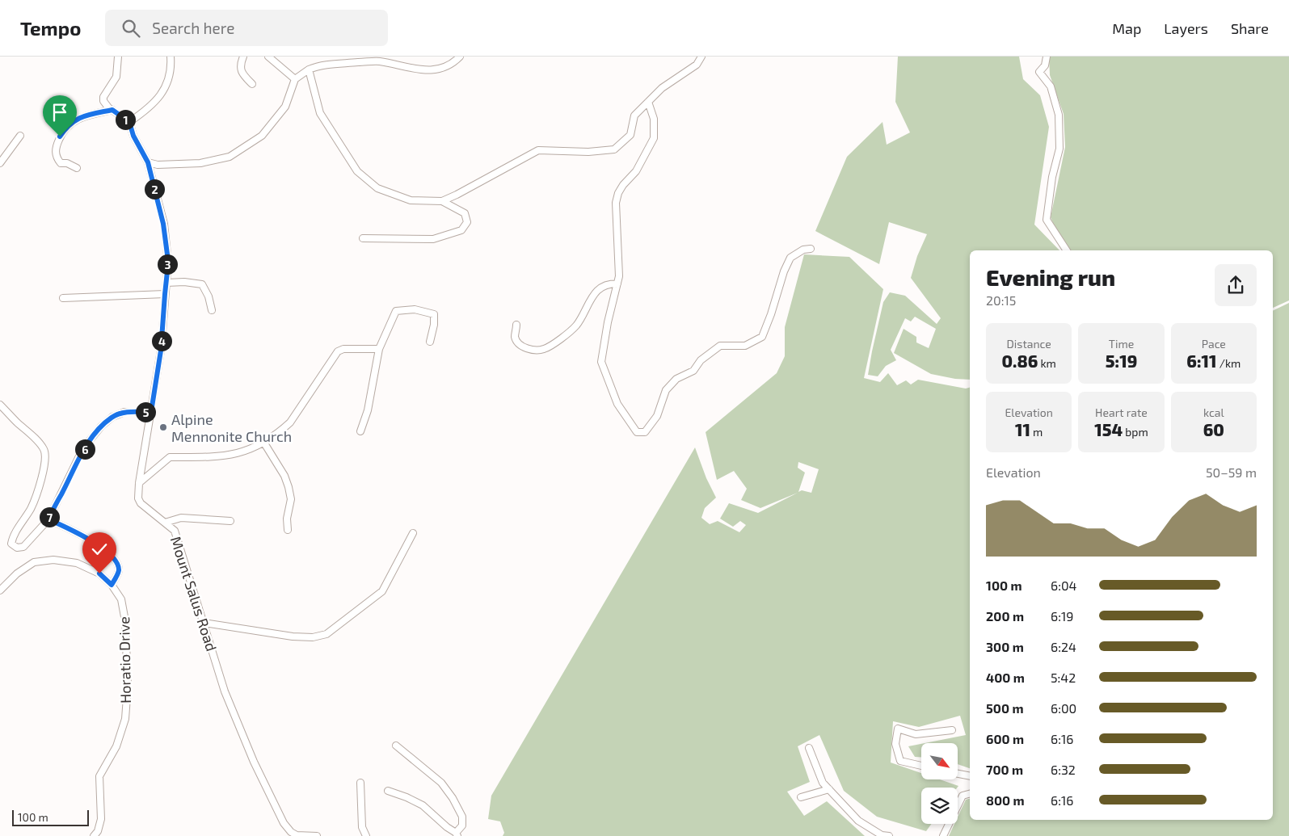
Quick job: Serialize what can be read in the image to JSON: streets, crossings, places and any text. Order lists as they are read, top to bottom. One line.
{"streets":{"street":["Mount Salus Road","Horatio Drive"]},"places":["Alpine Mennonite Church"],"scale_bar":"100 m","north":"bottom right","page":{"header":"Tempo","search":"Search here","nav":["Map","Layers","Share"],"pins":["1","2","3","4","5","6","7"],"heading":["Evening run","20:15"],"stats":[["Distance","0.86 km"],["Time","5:19"],["Pace","6:11 /km"],["Elevation","11 m"],["Heart rate","154 bpm"],["kcal","60"]],"chart":["Elevation","50–59 m"],"list":[{"name":"100 m","note":"6:04"},{"name":"200 m","note":"6:19"},{"name":"300 m","note":"6:24"},{"name":"400 m","note":"5:42"},{"name":"500 m","note":"6:00"},{"name":"600 m","note":"6:16"},{"name":"700 m","note":"6:32"},{"name":"800 m","note":"6:16"}],"scale":"100 m"}}
